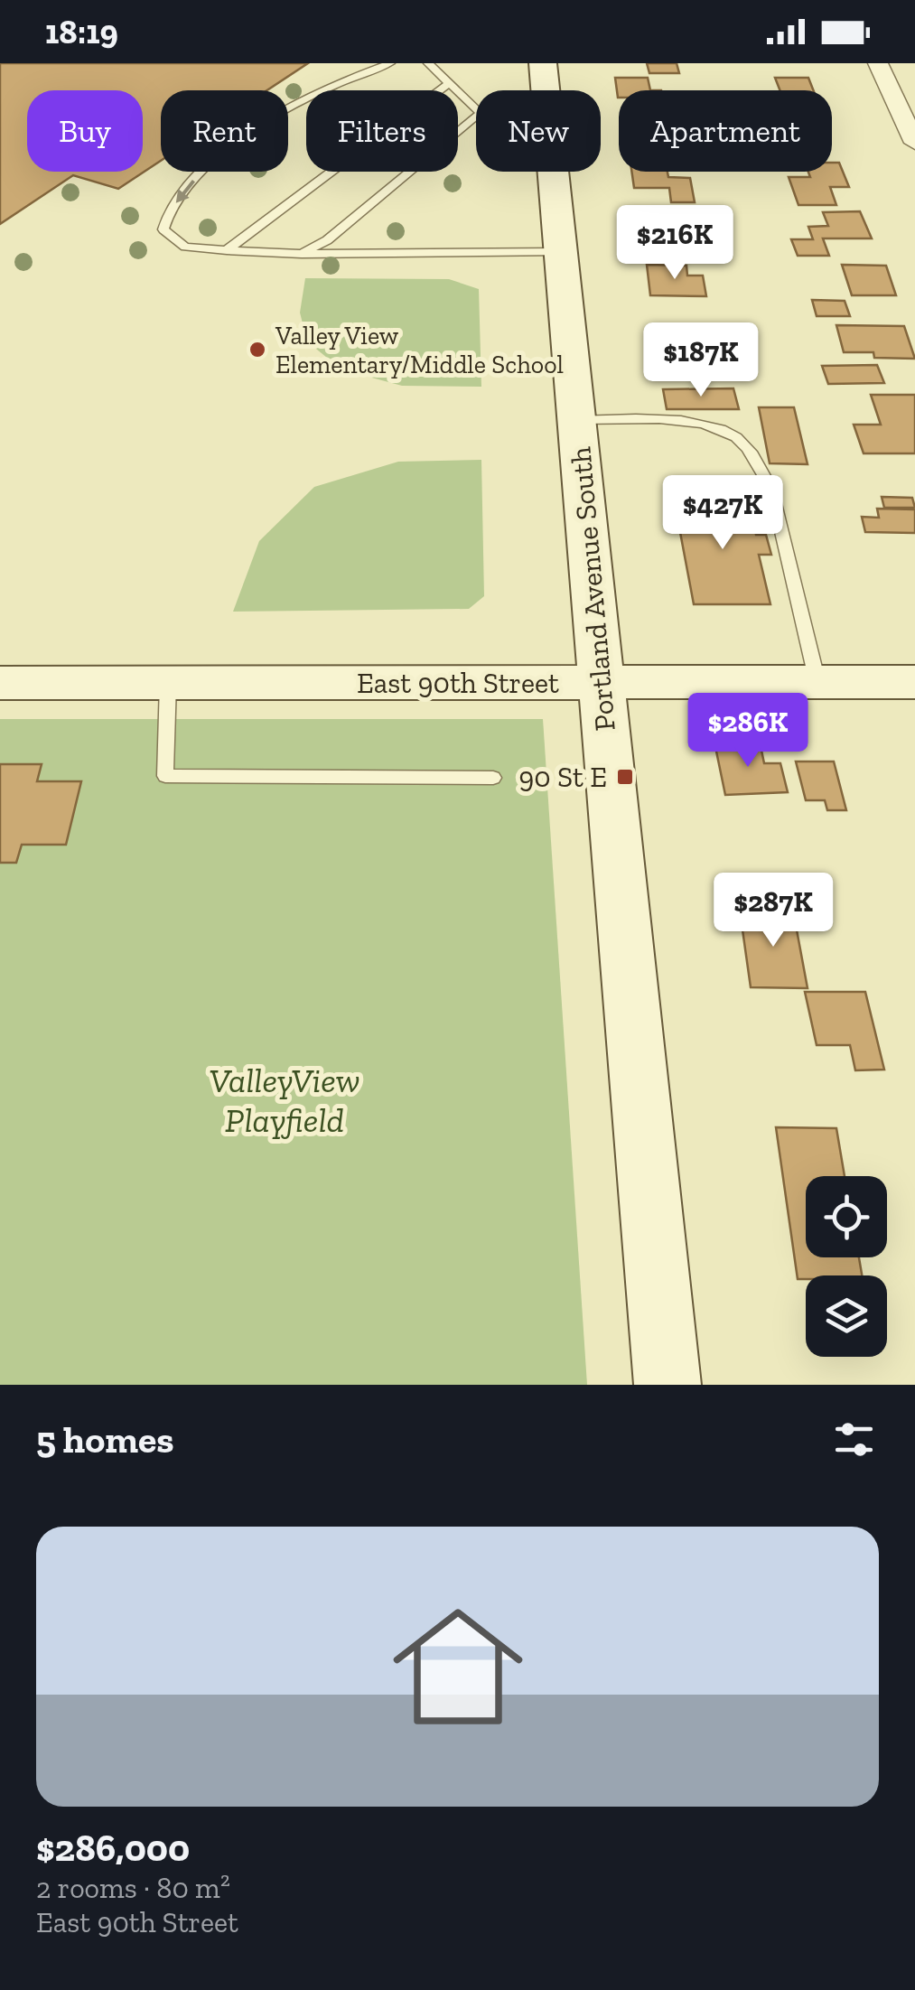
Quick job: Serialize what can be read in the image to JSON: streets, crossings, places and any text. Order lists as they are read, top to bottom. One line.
{"streets":{"main road":["Portland Avenue South","East 90th Street"]},"crossings":[["Portland Avenue South","East 90th Street"]],"parks":["ValleyView Playfield"],"places":{"other":["Valley View Elementary/Middle School"],"transit":["90 St E"]},"page":{"status":"18:19","chip":["Buy","Rent","Filters","New","Apartment"],"price":["$216K","$187K","$427K","$286K","$287K"],"heading":"5 homes","list":[{"name":"$286,000","note":"2 rooms · 80 m² · East 90th Street"}]}}
